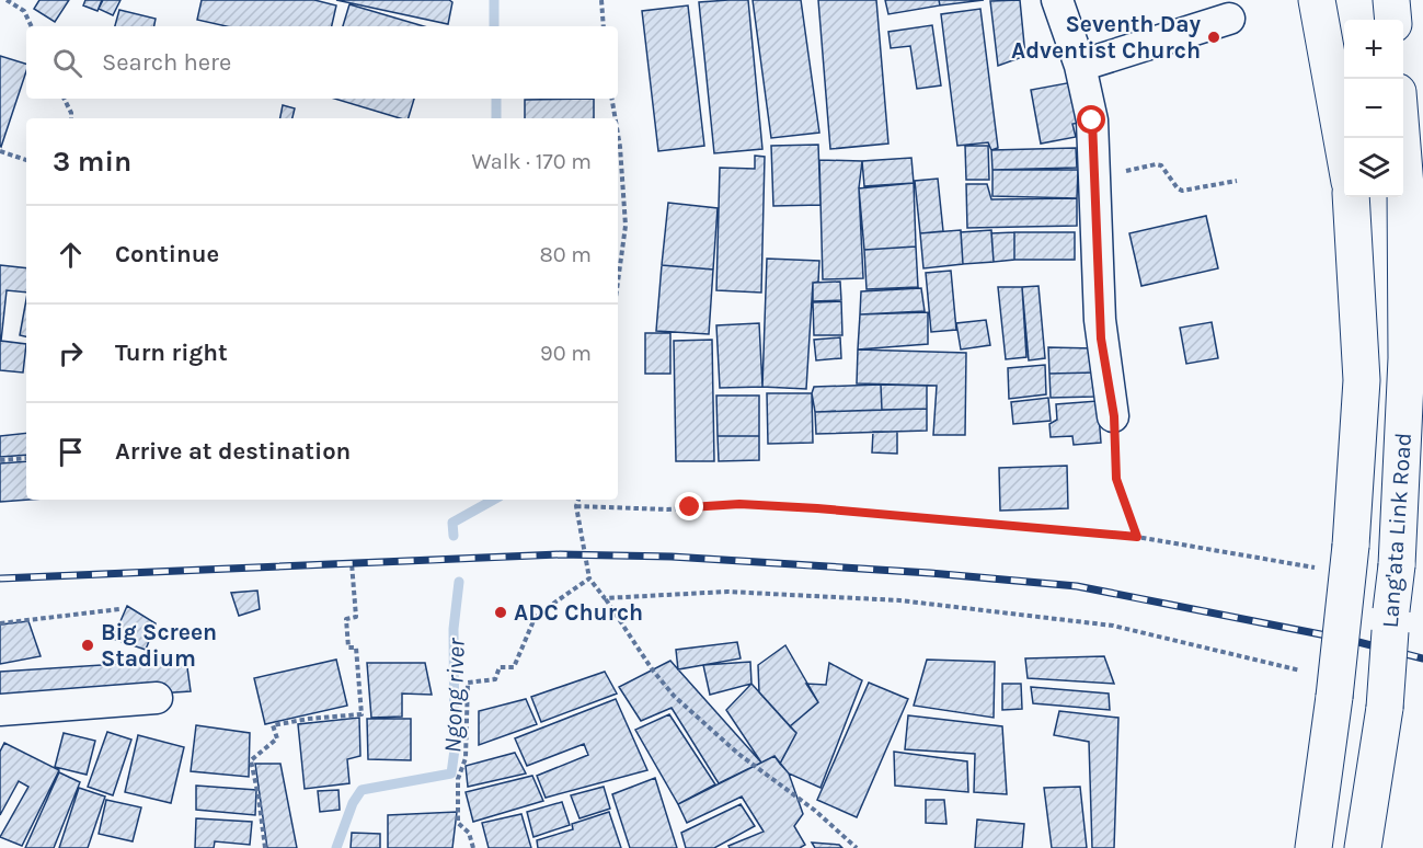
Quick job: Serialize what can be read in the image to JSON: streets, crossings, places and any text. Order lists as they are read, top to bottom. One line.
{"streets":{"main road":["Lang'ata Link Road"]},"water":["Ngong river"],"places":["Seventh Day Adventist Church","ADC Church","Big Screen Stadium"],"page":{"map_buttons":["+","−"],"search":"Search here","heading":["3 min","Walk · 170 m"],"list":[["Continue","80 m"],["Turn right","90 m"],"Arrive at destination"]}}
